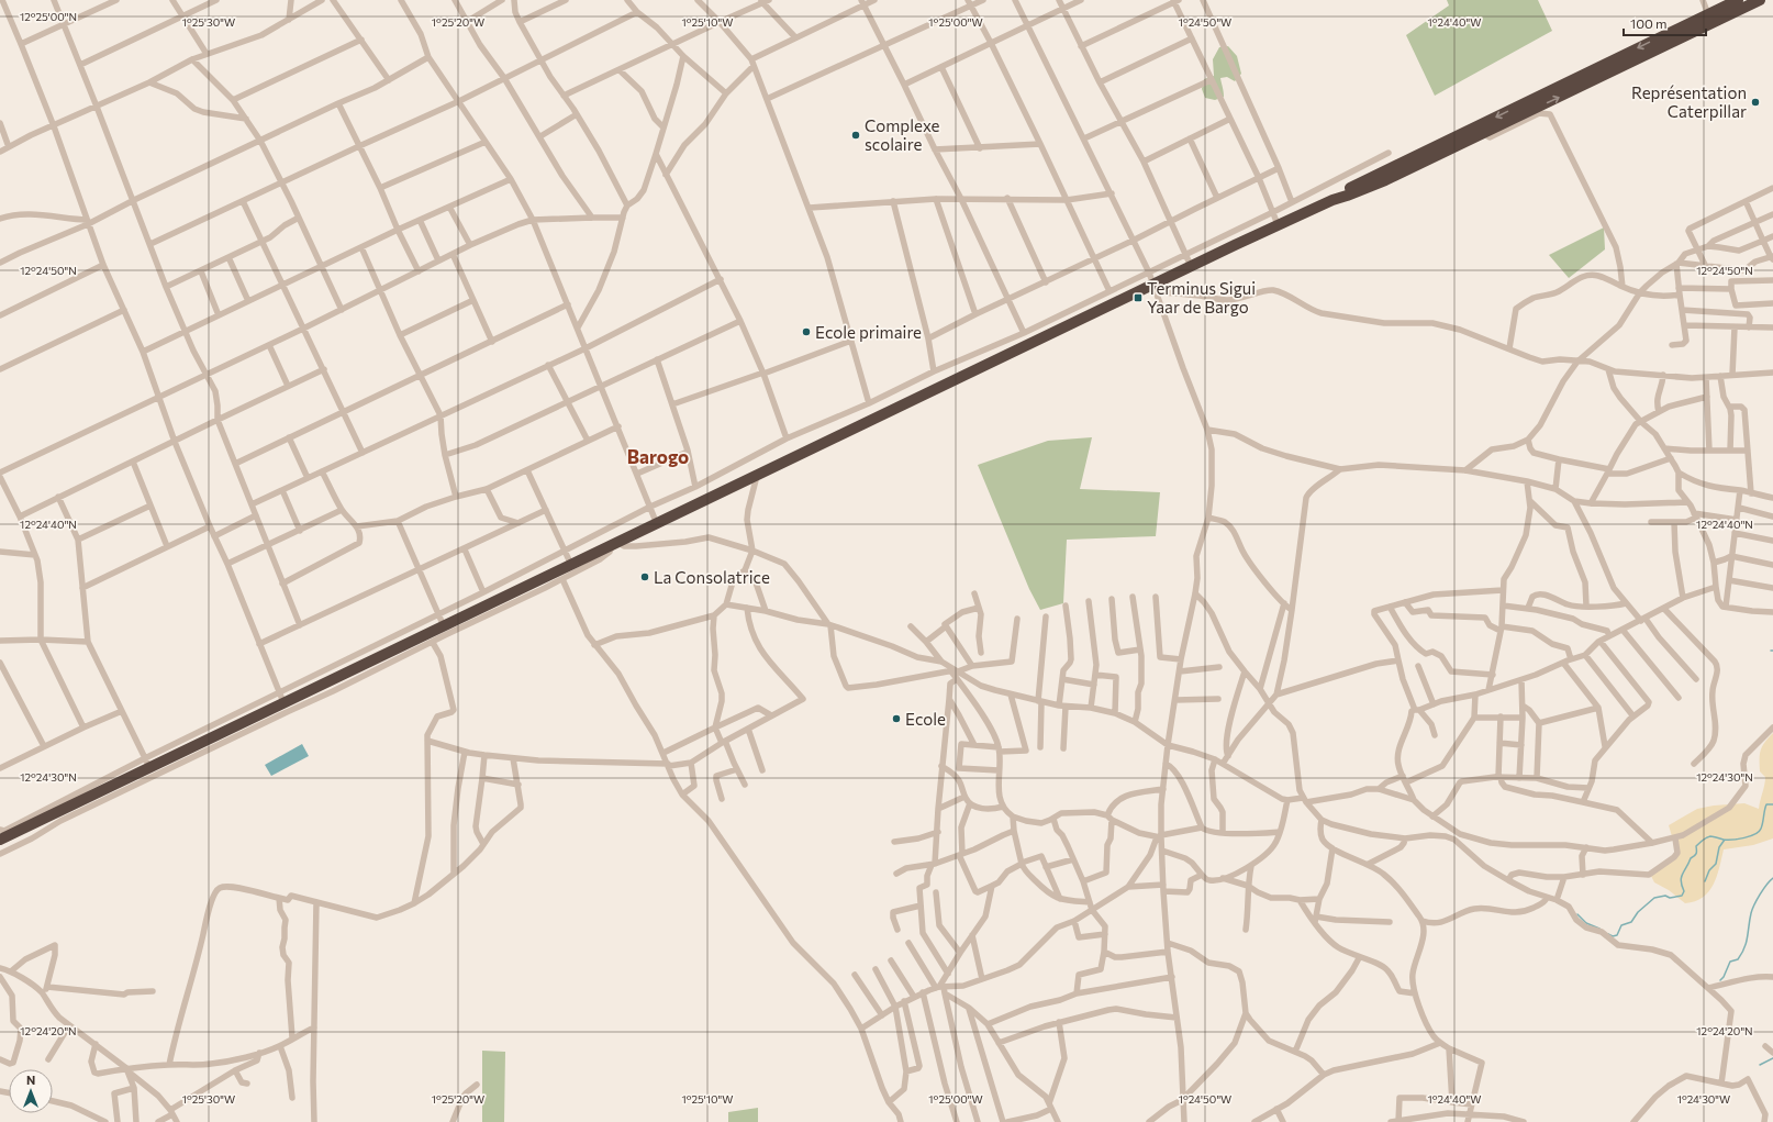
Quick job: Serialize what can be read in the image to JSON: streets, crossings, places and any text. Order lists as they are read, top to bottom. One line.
{"districts":["Barogo"],"places":{"other":["Représentation Caterpillar","Complexe scolaire","Ecole primaire","La Consolatrice","Ecole"],"transit":["Terminus Sigui Yaar de Bargo"]},"scale_bar":"100 m","north":"top","coordinates":["12°25'00\"N","1°25'30\"W","1°25'20\"W","1°25'10\"W","1°25'00\"W","1°24'50\"W","1°24'40\"W","12°24'50\"N","12°24'40\"N","12°24'30\"N","12°24'20\"N","1°24'30\"W"]}
